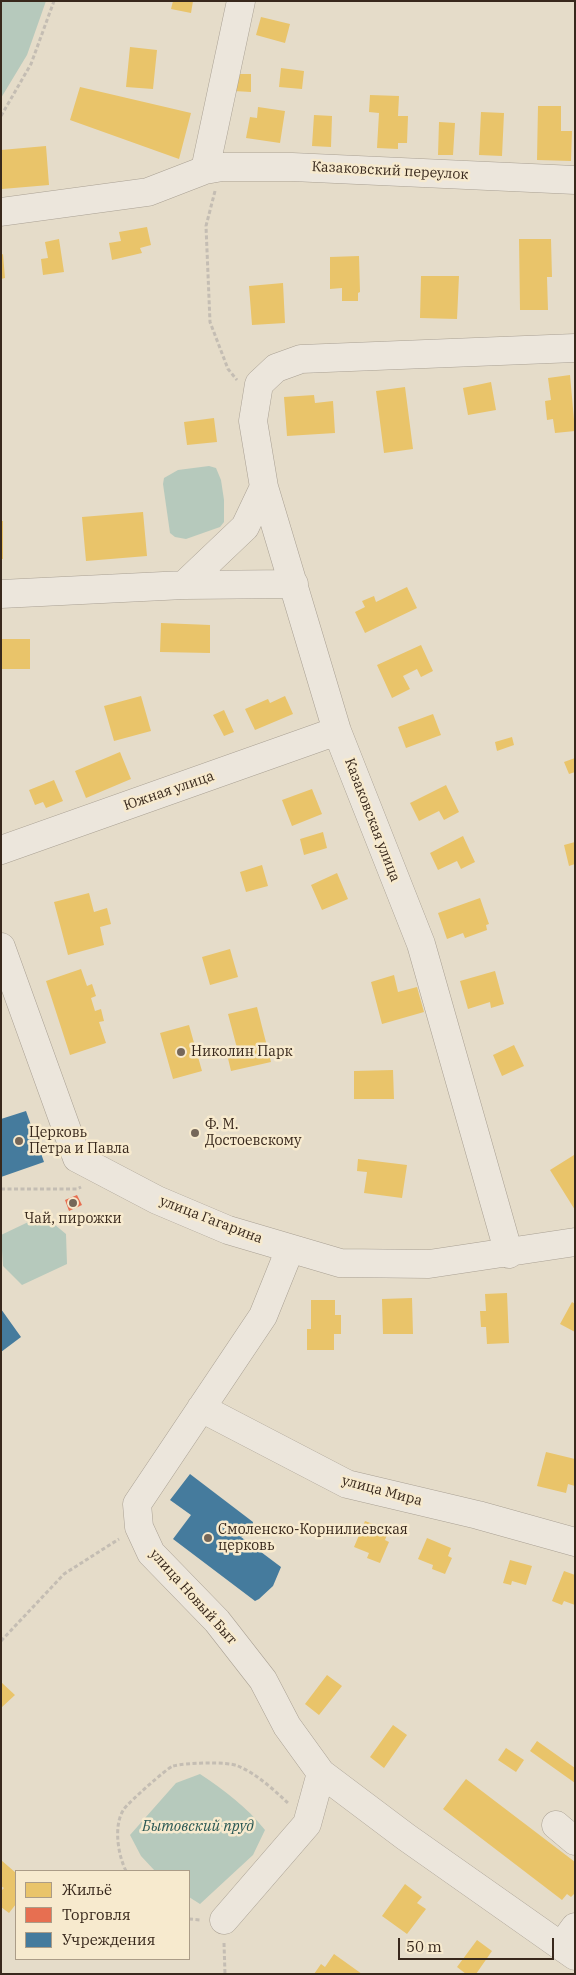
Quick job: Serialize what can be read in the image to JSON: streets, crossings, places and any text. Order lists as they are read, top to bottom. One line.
{"streets":{"street":["Казаковский переулок","Южная улица","Казаковская улица","улица Гагарина","улица Мира","улица Новый Быт"]},"crossings":[["Южная улица","Казаковская улица"],["Казаковская улица","улица Гагарина"],["улица Гагарина","улица Новый Быт"],["улица Мира","улица Новый Быт"]],"water":["Бытовский пруд"],"places":["Николин Парк","Ф. М. Достоевскому","Церковь Петра и Павла","Чай, пирожки","Смоленско-Корнилиевская церковь"],"legend":["Жильё","Торговля","Учреждения"],"scale_bar":"50 m"}
